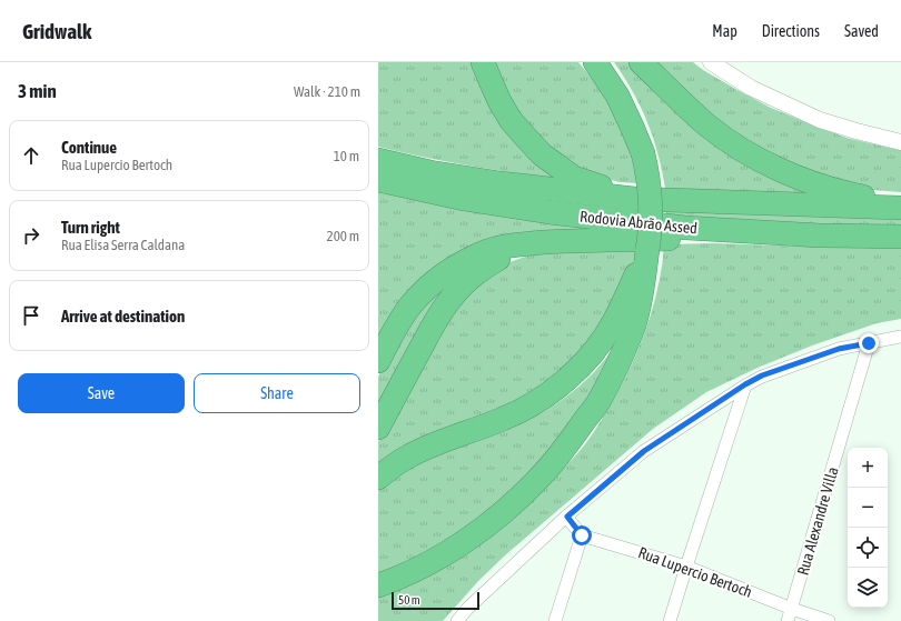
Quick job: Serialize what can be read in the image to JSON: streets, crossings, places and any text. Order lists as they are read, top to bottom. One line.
{"streets":{"highway":["Rodovia Abrão Assed"],"street":["Rua Alexandre Villa","Rua Lupercio Bertoch"]},"crossings":[["Rua Alexandre Villa","Rua Lupercio Bertoch"]],"scale_bar":"50 m","page":{"header":"Gridwalk","nav":["Map","Directions","Saved"],"heading":["3 min","Walk · 210 m"],"list":[["Continue","Rua Lupercio Bertoch","10 m"],["Turn right","Rua Elisa Serra Caldana","200 m"],"Arrive at destination"],"buttons":["Save","Share"],"map_buttons":["+","−"],"scale":"50 m"}}
